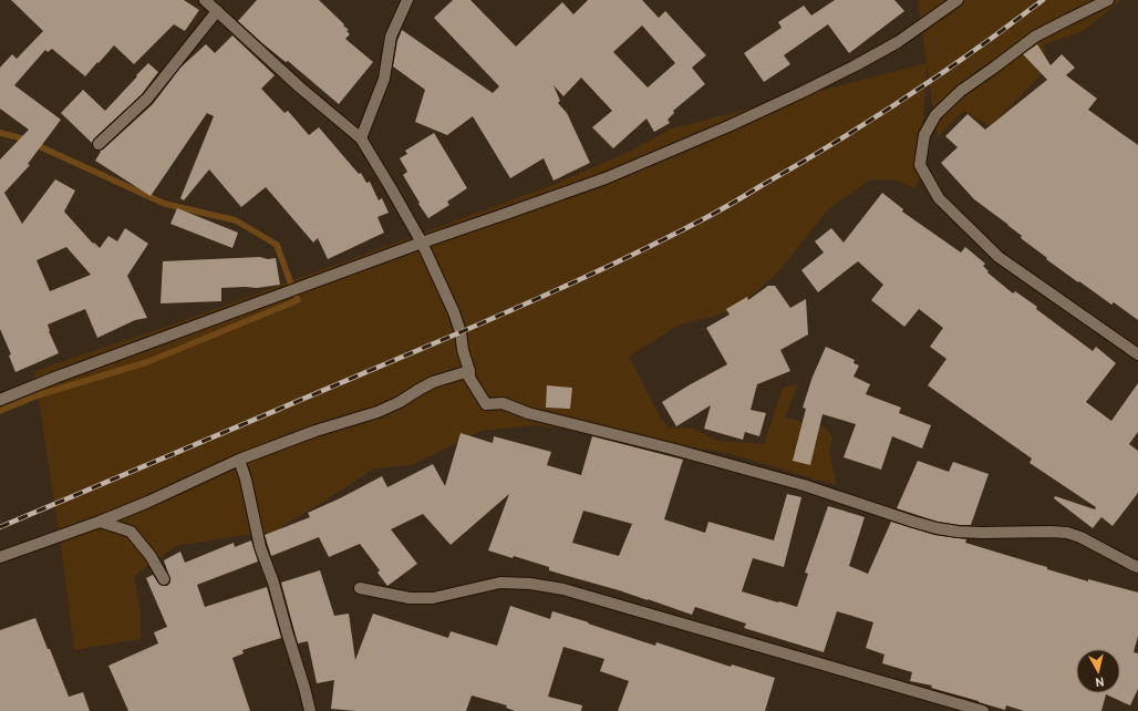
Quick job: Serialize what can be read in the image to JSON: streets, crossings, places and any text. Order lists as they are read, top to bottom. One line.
{"north":"bottom"}
